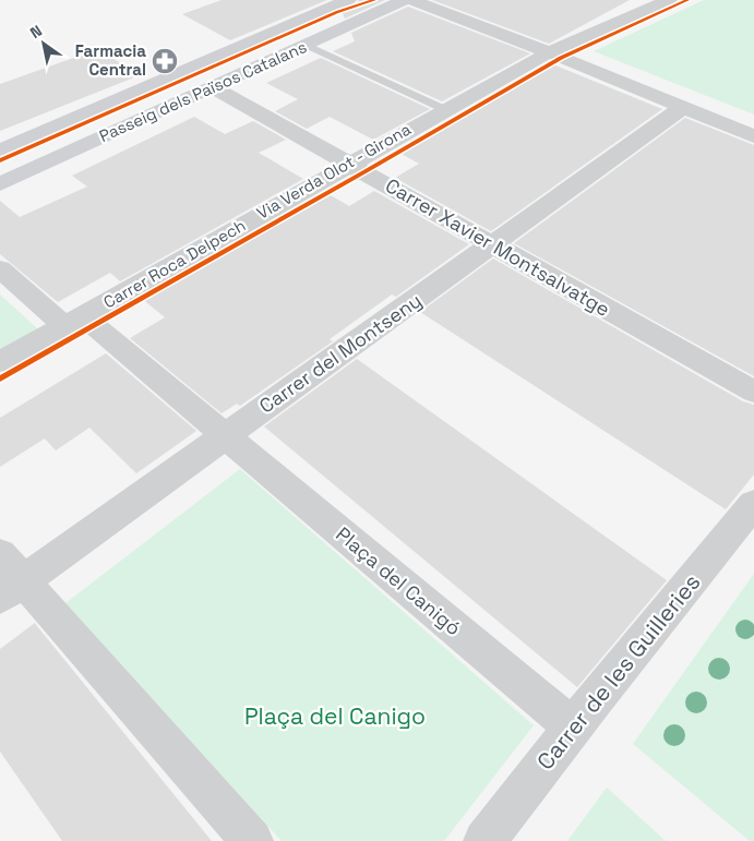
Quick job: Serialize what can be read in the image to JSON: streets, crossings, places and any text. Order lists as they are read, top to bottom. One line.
{"streets":{"main road":["Passeig dels Països Catalans"],"street":["Carrer Xavier Montsalvatge","Carrer Roca Delpech","Carrer del Montseny","Plaça del Canigó","Carrer de les Guilleries"],"cycle path":["Via Verda Olot - Girona"]},"crossings":[["Passeig dels Països Catalans","Carrer Xavier Montsalvatge"],["Carrer Xavier Montsalvatge","Carrer Roca Delpech"],["Carrer Xavier Montsalvatge","Carrer del Montseny"],["Carrer Roca Delpech","Plaça del Canigó"],["Carrer del Montseny","Plaça del Canigó"],["Plaça del Canigó","Carrer de les Guilleries"]],"parks":["Plaça del Canigo"],"places":{"pharmacy":["Farmacia Central"]},"north":"top left"}
